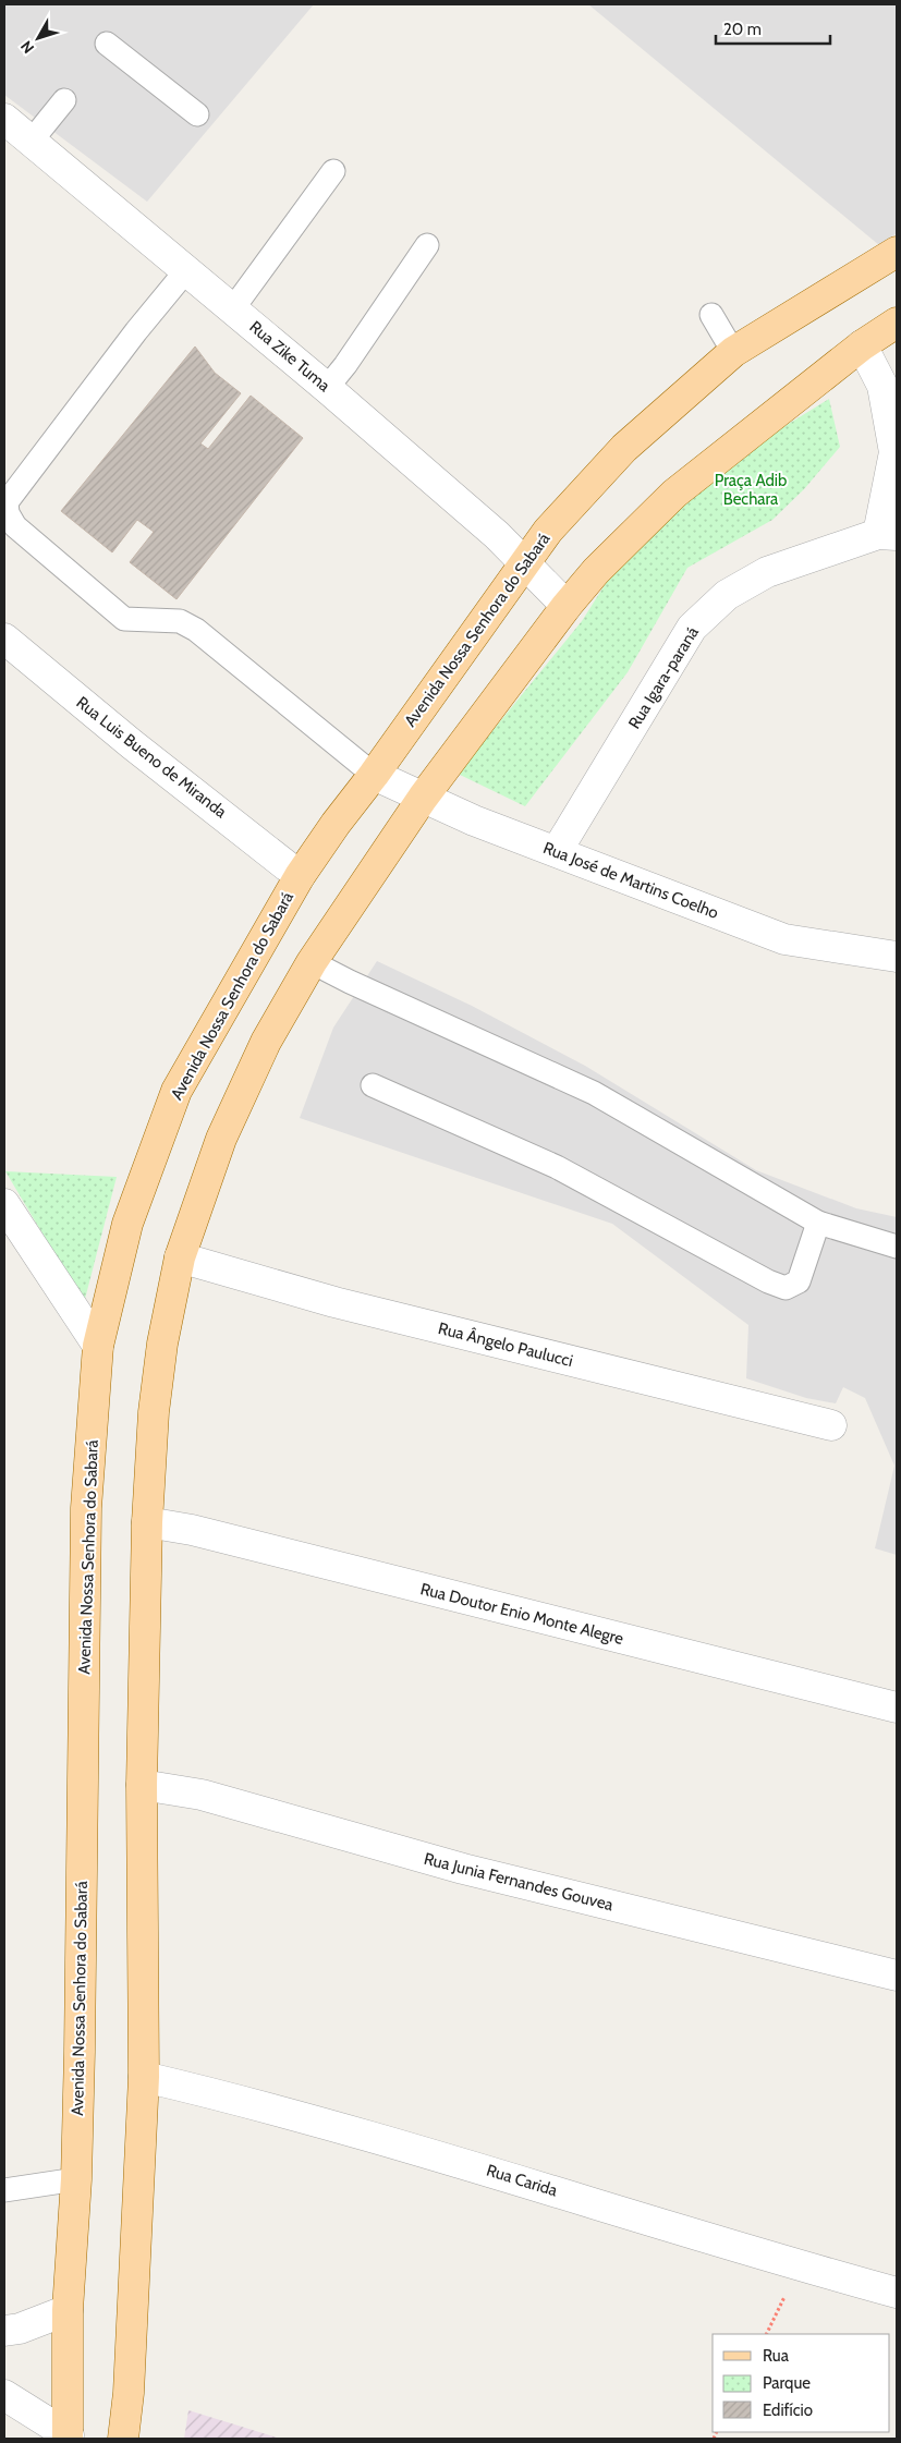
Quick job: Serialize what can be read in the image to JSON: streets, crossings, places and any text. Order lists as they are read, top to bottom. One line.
{"streets":{"main road":["Avenida Nossa Senhora do Sabará"],"street":["Rua Zike Tuma","Rua Igara-paraná","Rua Luis Bueno de Miranda","Rua José de Martins Coelho","Rua Ângelo Paulucci","Rua Doutor Enio Monte Alegre","Rua Junia Fernandes Gouvea","Rua Carida"]},"crossings":[["Rua Zike Tuma","Avenida Nossa Senhora do Sabará"],["Avenida Nossa Senhora do Sabará","Rua Luis Bueno de Miranda"],["Avenida Nossa Senhora do Sabará","Rua José de Martins Coelho"],["Rua Igara-paraná","Rua José de Martins Coelho"]],"parks":["Praça Adib Bechara"],"legend":["Rua","Parque","Edifício"],"scale_bar":"20 m","north":"bottom left"}
